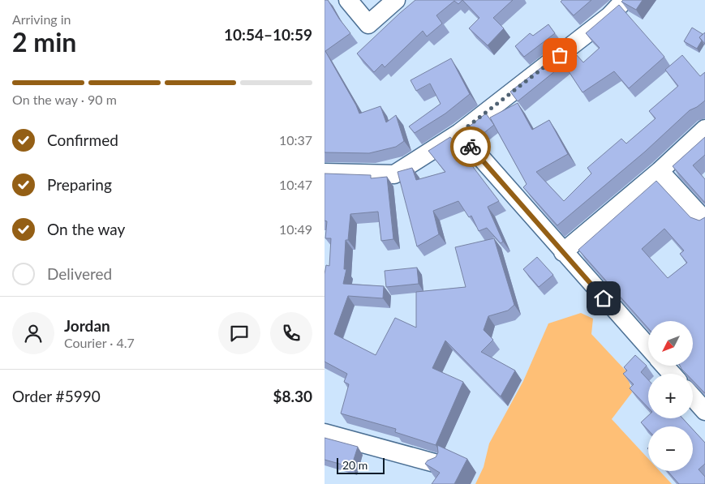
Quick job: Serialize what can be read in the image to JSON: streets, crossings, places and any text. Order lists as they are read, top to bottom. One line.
{"scale_bar":"20 m","north":"bottom left","page":{"heading":["2 min","Arriving in","10:54–10:59"],"panel":["Jordan","Courier · 4.7","Order #5990","$8.30"],"bar":"On the way · 90 m","list":[["Confirmed","10:37"],["Preparing","10:47"],["On the way","10:49"],"Delivered"],"map_buttons":["+","−"],"scale":"20 m"}}
